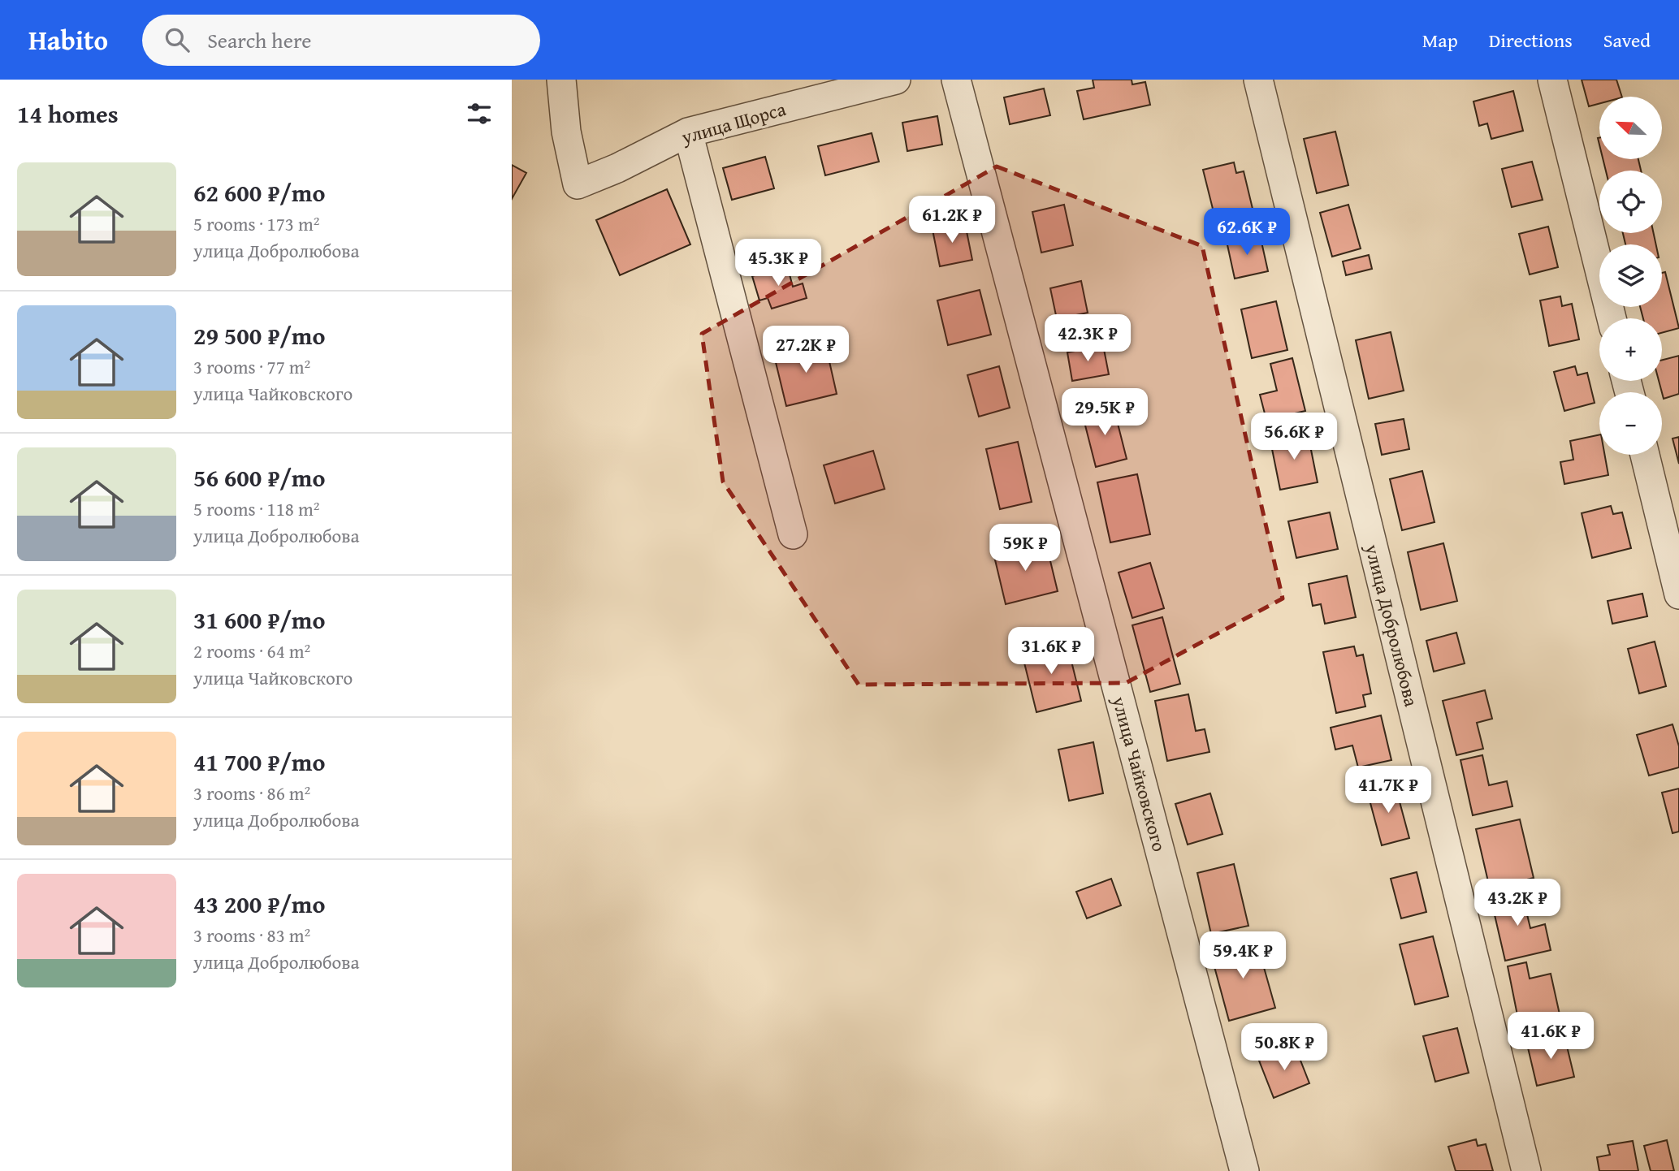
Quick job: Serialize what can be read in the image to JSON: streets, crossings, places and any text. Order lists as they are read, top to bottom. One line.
{"streets":{"street":["улица Щорса","улица Добролюбова","улица Чайковского"]},"north":"top left","page":{"header":"Habito","search":"Search here","nav":["Map","Directions","Saved"],"heading":"14 homes","map_buttons":["+","−"],"list":[{"name":"62 600 ₽/mo","note":"5 rooms · 173 m² · улица Добролюбова"},{"name":"29 500 ₽/mo","note":"3 rooms · 77 m² · улица Чайковского"},{"name":"56 600 ₽/mo","note":"5 rooms · 118 m² · улица Добролюбова"},{"name":"31 600 ₽/mo","note":"2 rooms · 64 m² · улица Чайковского"},{"name":"41 700 ₽/mo","note":"3 rooms · 86 m² · улица Добролюбова"},{"name":"43 200 ₽/mo","note":"3 rooms · 83 m² · улица Добролюбова"}],"price":["61.2K ₽","62.6K ₽","45.3K ₽","42.3K ₽","27.2K ₽","29.5K ₽","56.6K ₽","59K ₽","31.6K ₽","41.7K ₽","43.2K ₽","59.4K ₽","41.6K ₽","50.8K ₽"]}}
